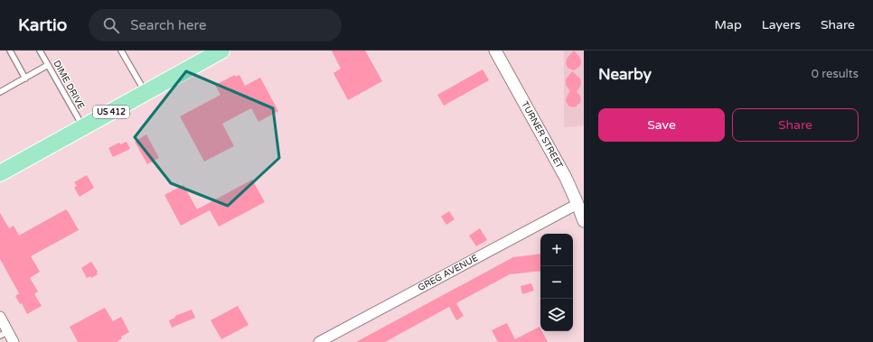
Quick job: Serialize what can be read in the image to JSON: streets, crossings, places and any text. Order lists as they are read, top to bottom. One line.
{"streets":{"highway":["US 412"],"street":["TURNER STREET","GREG AVENUE"],"lane":["DIME DRIVE"]},"crossings":[["DIME DRIVE","US 412"],["TURNER STREET","GREG AVENUE"]],"page":{"header":"Kartio","search":"Search here","nav":["Map","Layers","Share"],"heading":["Nearby","0 results"],"buttons":["Save","Share"],"map_buttons":["+","−"]}}
